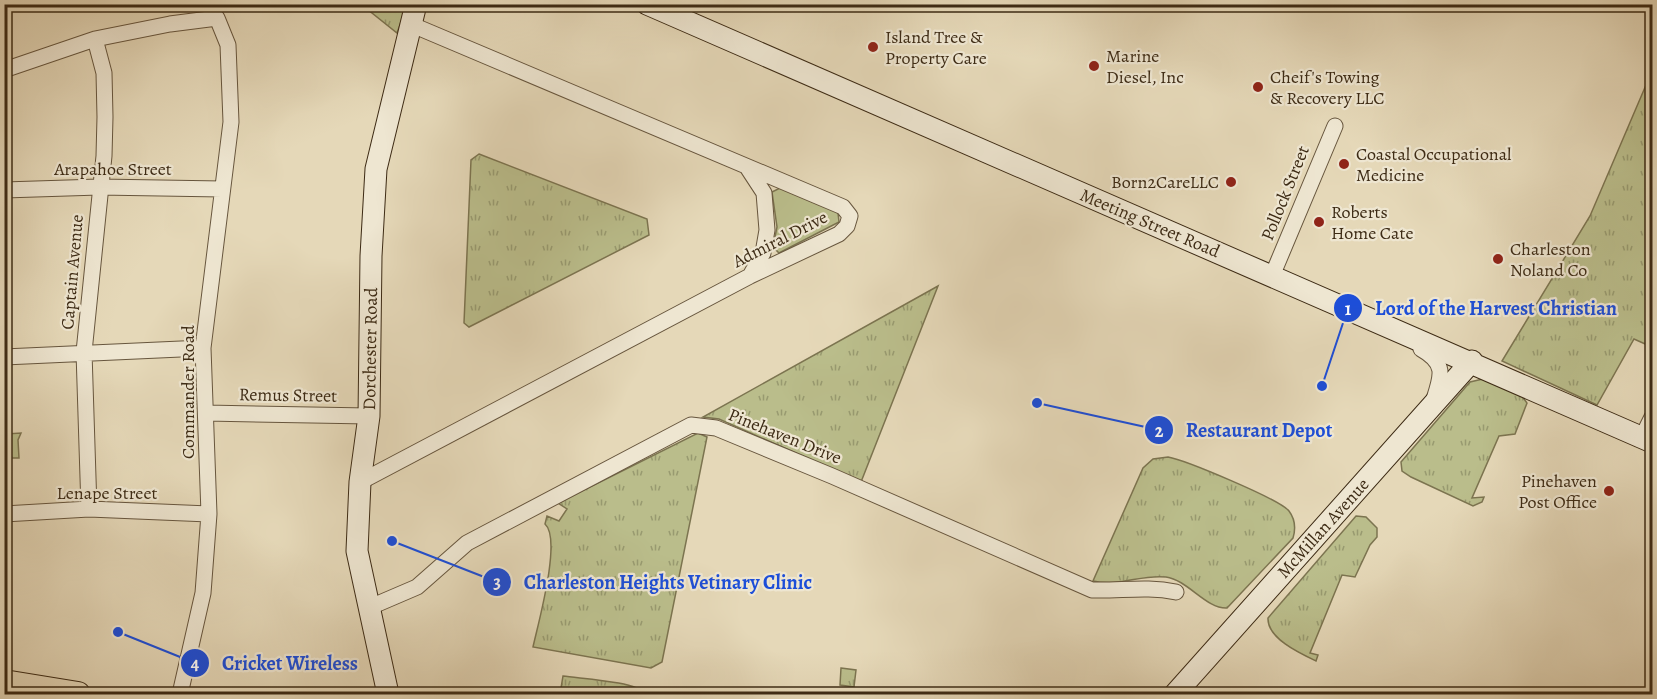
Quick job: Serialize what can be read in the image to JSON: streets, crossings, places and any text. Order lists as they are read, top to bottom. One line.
{"streets":{"street":["Arapahoe Street","Pollock Street","Meeting Street Road","Admiral Drive","Captain Avenue","Dorchester Road","Commander Road","Remus Street","Pinehaven Drive","Lenape Street","McMillan Avenue"]},"crossings":[["Arapahoe Street","Captain Avenue"],["Arapahoe Street","Commander Road"],["Pollock Street","Meeting Street Road"],["Meeting Street Road","McMillan Avenue"],["Admiral Drive","Dorchester Road"],["Captain Avenue","Commander Road"],["Captain Avenue","Lenape Street"],["Dorchester Road","Remus Street"],["Dorchester Road","Pinehaven Drive"],["Commander Road","Remus Street"],["Commander Road","Lenape Street"]],"places":["Island Tree & Property Care","Marine Diesel, Inc","Cheif's Towing & Recovery LLC","Coastal Occupational Medicine","Born2CareLLC","Roberts Home Cate","Charleston Noland Co","Lord of the Harvest Christian","Restaurant Depot","Pinehaven Post Office","Charleston Heights Vetinary Clinic","Cricket Wireless"]}
